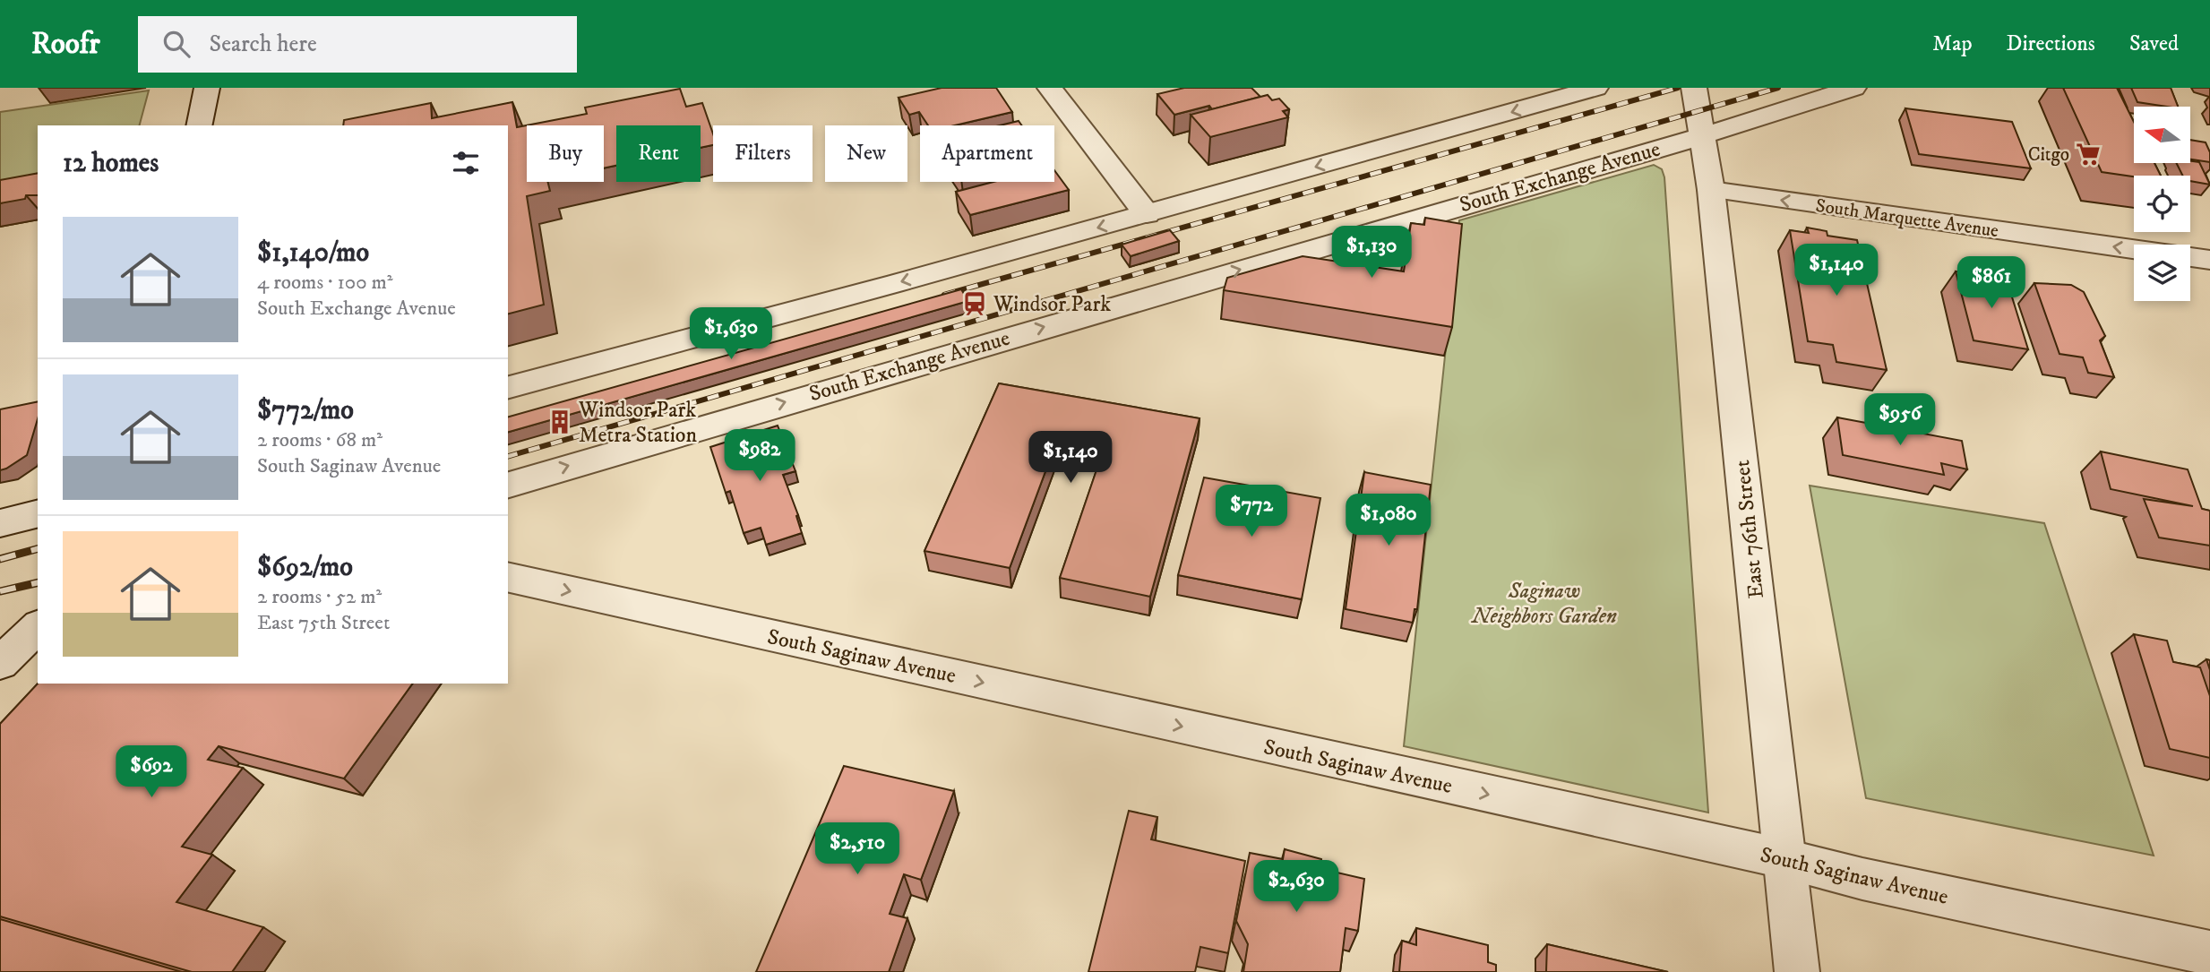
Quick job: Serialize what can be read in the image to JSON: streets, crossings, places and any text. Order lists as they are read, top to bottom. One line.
{"streets":{"street":["South Exchange Avenue","South Marquette Avenue","East 76th Street","South Saginaw Avenue"]},"crossings":[["South Exchange Avenue","East 76th Street"],["South Marquette Avenue","East 76th Street"],["East 76th Street","South Saginaw Avenue"]],"one_way":["South Marquette Avenue","South Saginaw Avenue"],"parks":["Saginaw Neighbors Garden"],"places":{"supermarket":["Citgo"],"station":["Windsor Park"],"building":["Windsor Park Metra Station"]},"north":"left","page":{"header":"Roofr","search":"Search here","nav":["Map","Directions","Saved"],"chip":["Buy","Rent","Filters","New","Apartment"],"heading":"12 homes","list":[{"name":"$1,140/mo","note":"4 rooms · 100 m² · South Exchange Avenue"},{"name":"$772/mo","note":"2 rooms · 68 m² · South Saginaw Avenue"},{"name":"$692/mo","note":"2 rooms · 52 m² · East 75th Street"}],"price":["$1,130","$1,140","$861","$1,630","$956","$982","$1,140","$772","$1,080","$692","$2,510","$2,630"]}}
